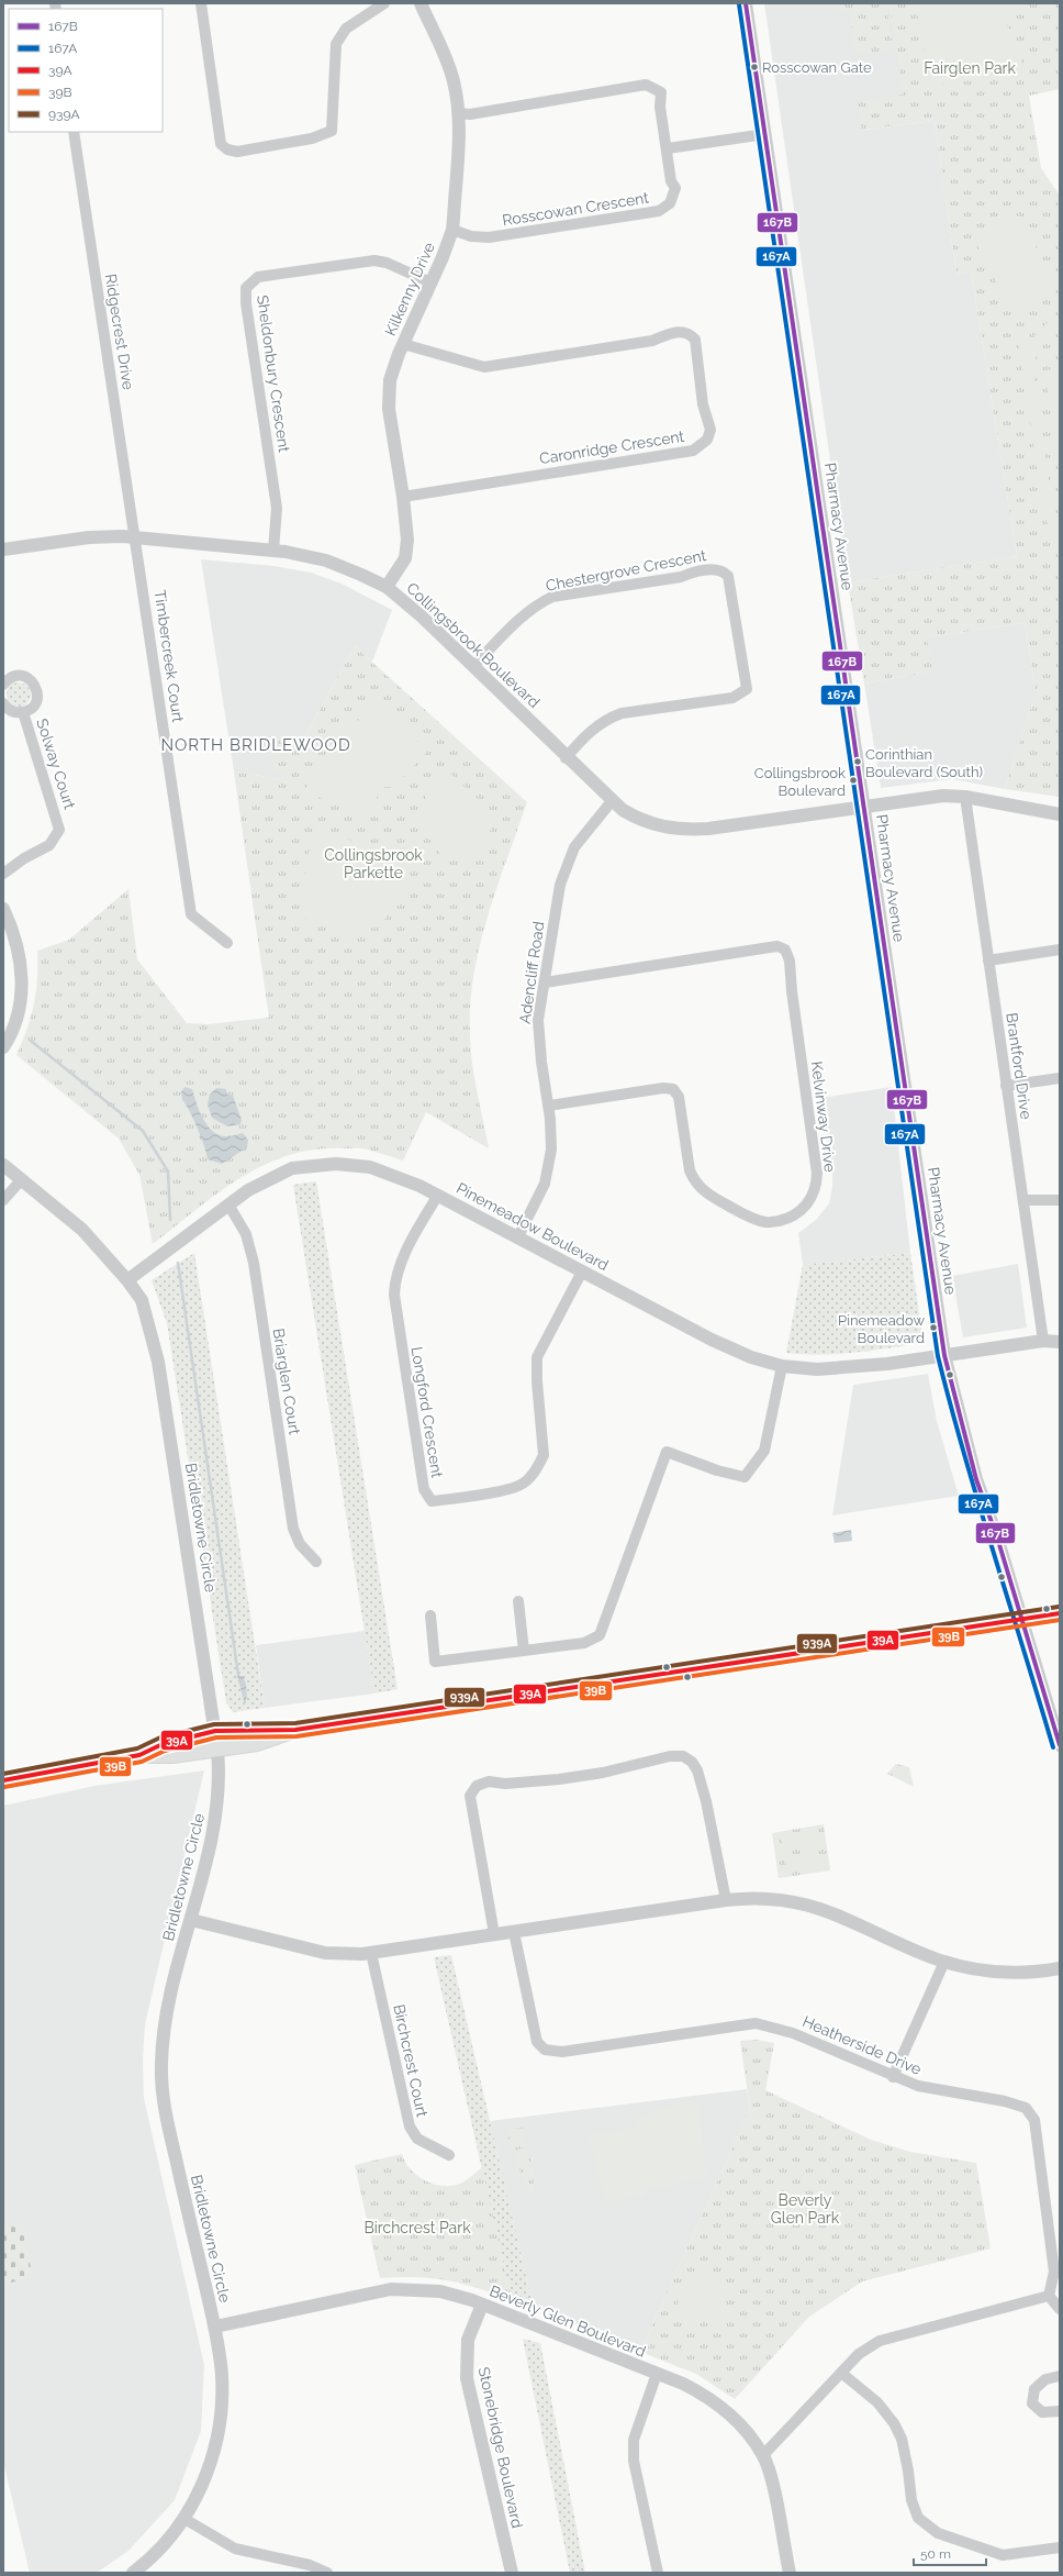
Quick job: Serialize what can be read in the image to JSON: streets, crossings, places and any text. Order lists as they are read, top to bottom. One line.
{"streets":{"street":["Rosscowan Crescent","Kilkenny Drive","Ridgecrest Drive","Sheldonbury Crescent","Caronridge Crescent","Pharmacy Avenue","Chestergrove Crescent","Collingsbrook Boulevard","Timbercreek Court","Solway Court","Adencliff Road","Brantford Drive","Kelvinway Drive","Pinemeadow Boulevard","Briarglen Court","Longford Crescent","Bridletowne Circle","Heatherside Drive","Birchcrest Court","Beverly Glen Boulevard","Stonebridge Boulevard"]},"crossings":[["Rosscowan Crescent","Kilkenny Drive"],["Kilkenny Drive","Sheldonbury Crescent"],["Kilkenny Drive","Caronridge Crescent"],["Kilkenny Drive","Collingsbrook Boulevard"],["Ridgecrest Drive","Collingsbrook Boulevard"],["Ridgecrest Drive","Timbercreek Court"],["Sheldonbury Crescent","Collingsbrook Boulevard"],["Pharmacy Avenue","Collingsbrook Boulevard"],["Pharmacy Avenue","Pinemeadow Boulevard"],["Chestergrove Crescent","Collingsbrook Boulevard"],["Collingsbrook Boulevard","Timbercreek Court"],["Collingsbrook Boulevard","Adencliff Road"],["Collingsbrook Boulevard","Brantford Drive"],["Adencliff Road","Kelvinway Drive"],["Adencliff Road","Pinemeadow Boulevard"],["Brantford Drive","Pinemeadow Boulevard"],["Pinemeadow Boulevard","Briarglen Court"],["Pinemeadow Boulevard","Longford Crescent"],["Pinemeadow Boulevard","Bridletowne Circle"],["Bridletowne Circle","Beverly Glen Boulevard"],["Beverly Glen Boulevard","Stonebridge Boulevard"]],"districts":["NORTH BRIDLEWOOD"],"parks":["Fairglen Park","Collingsbrook Parkette","Beverly Glen Park","Birchcrest Park"],"places":["Rosscowan Gate","Corinthian Boulevard (South)","Collingsbrook Boulevard","Pinemeadow Boulevard"],"lines":["transit line 167B","transit line 167A","transit line 939A","transit line 39A","transit line 39B"],"legend":["167B","167A","39A","39B","939A"],"scale_bar":"50 m"}
